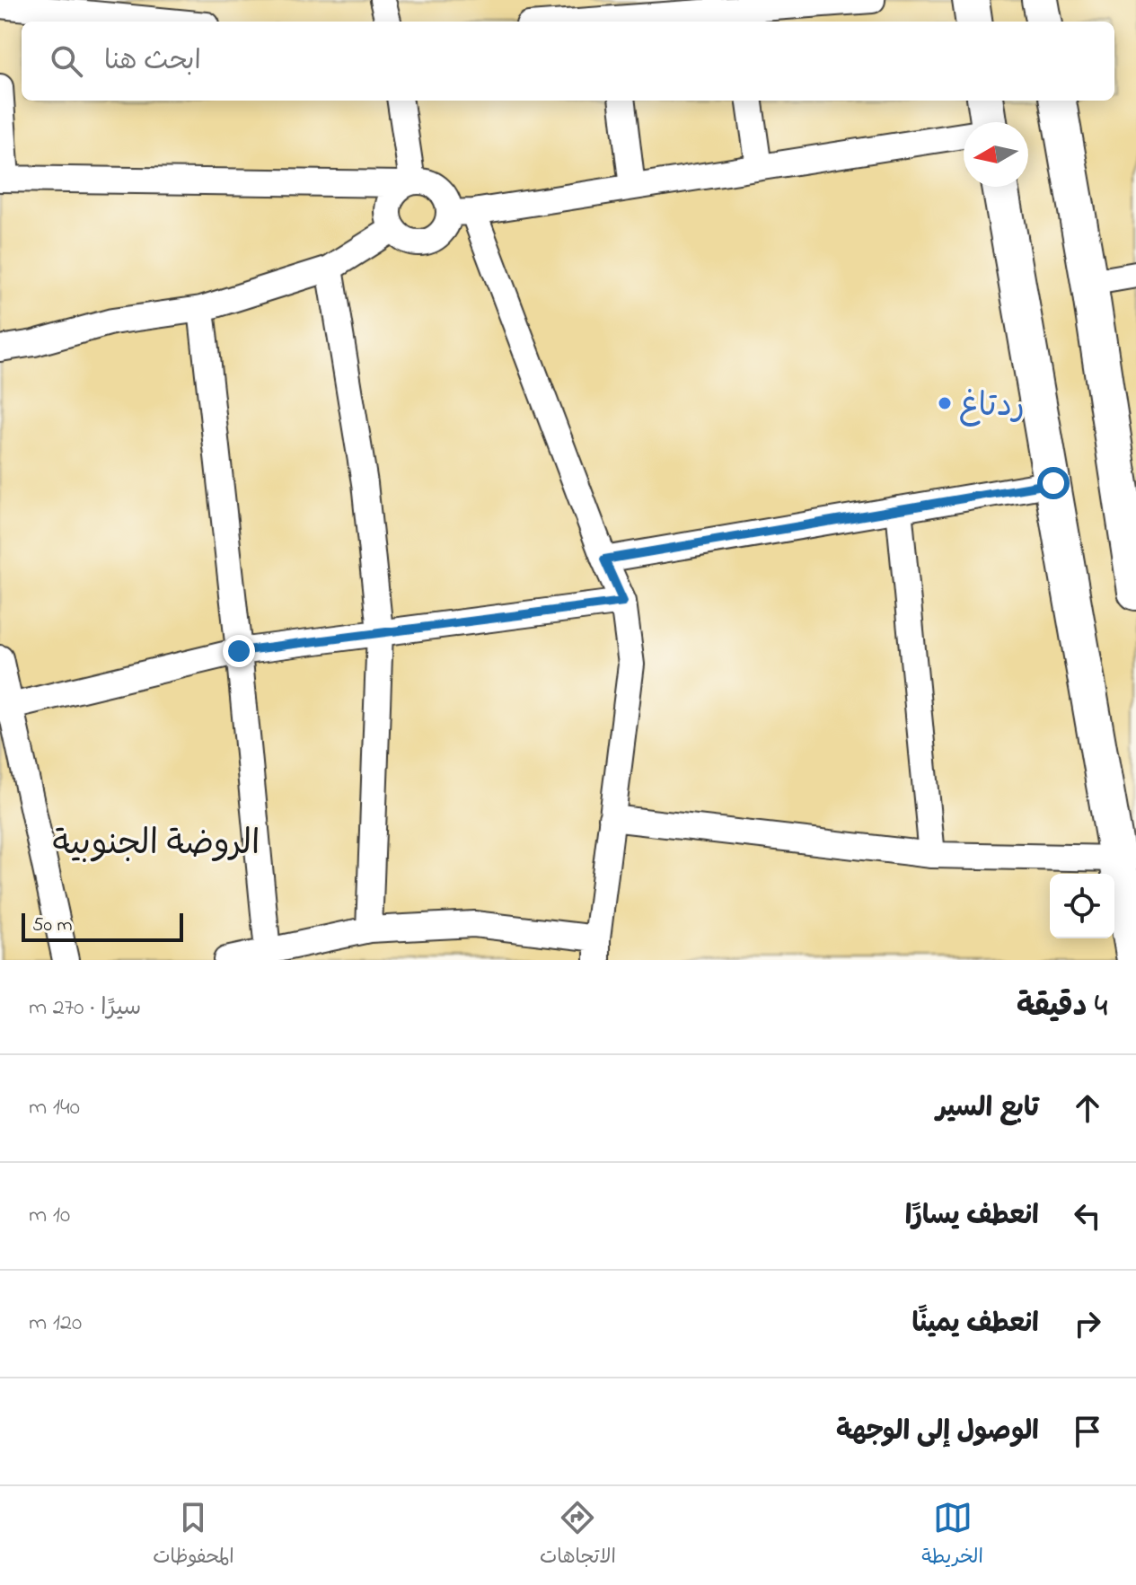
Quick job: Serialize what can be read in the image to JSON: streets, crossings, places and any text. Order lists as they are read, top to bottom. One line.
{"districts":["الروضة الجنوبية"],"places":["ردتاغ"],"scale_bar":"50 m","north":"left","page":{"search":"ابحث هنا","scale":"50 m","heading":["4 دقيقة","سيرًا · 270 m"],"list":[["تابع السير","140 m"],["انعطف يسارًا","10 m"],["انعطف يمينًا","120 m"],"الوصول إلى الوجهة"],"nav":["الخريطة","الاتجاهات","المحفوظات"]}}
